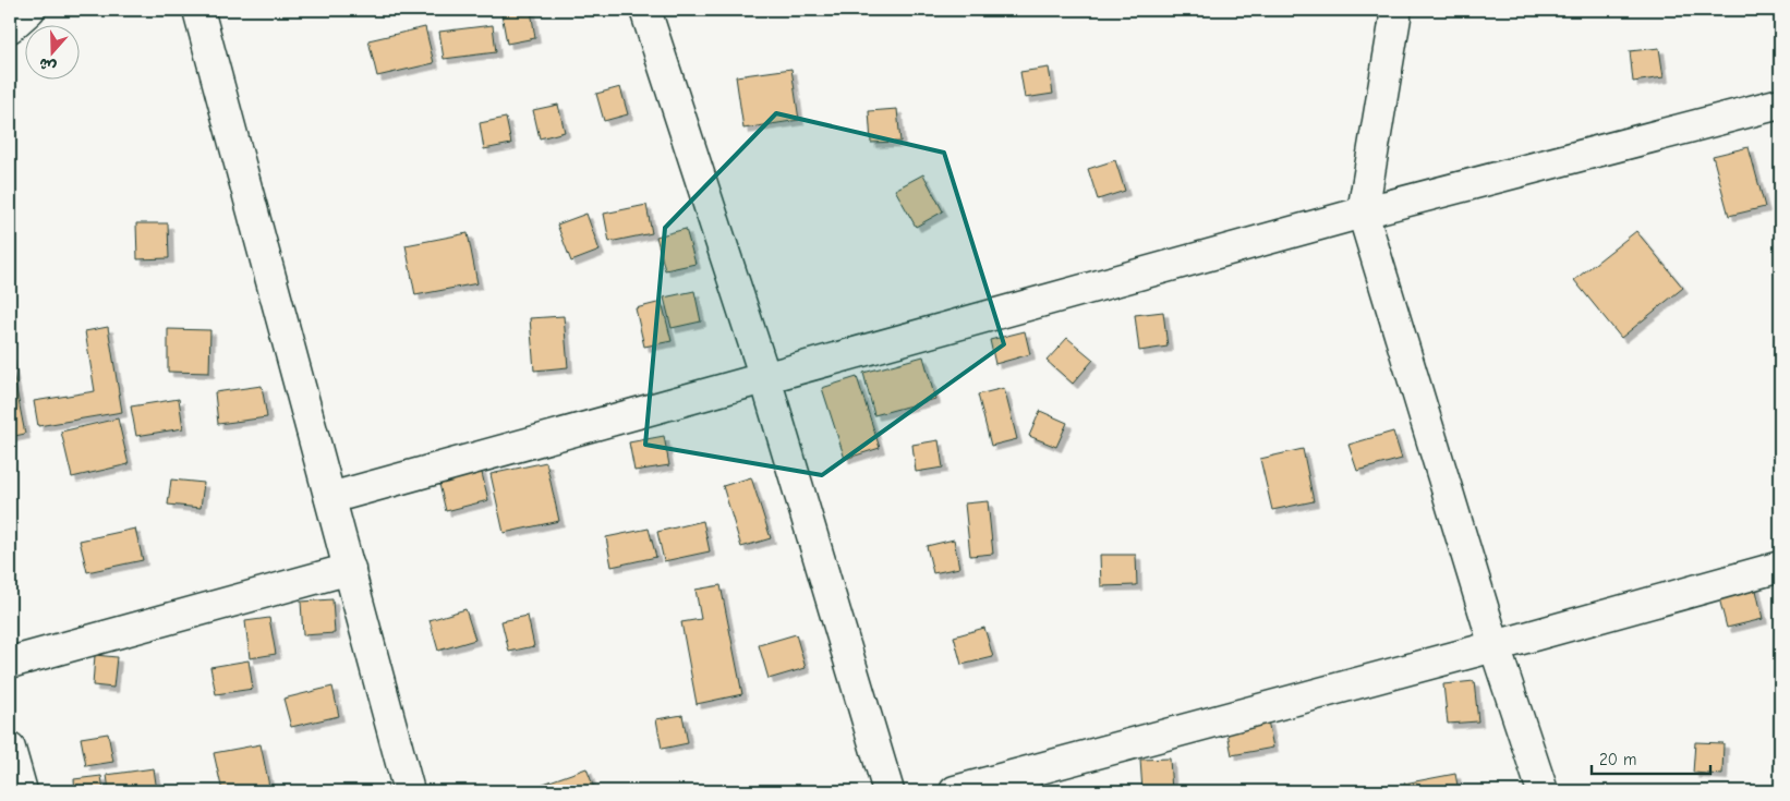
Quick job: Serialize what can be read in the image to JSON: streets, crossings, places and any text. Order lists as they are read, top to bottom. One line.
{"scale_bar":"20 m","north":"bottom"}
